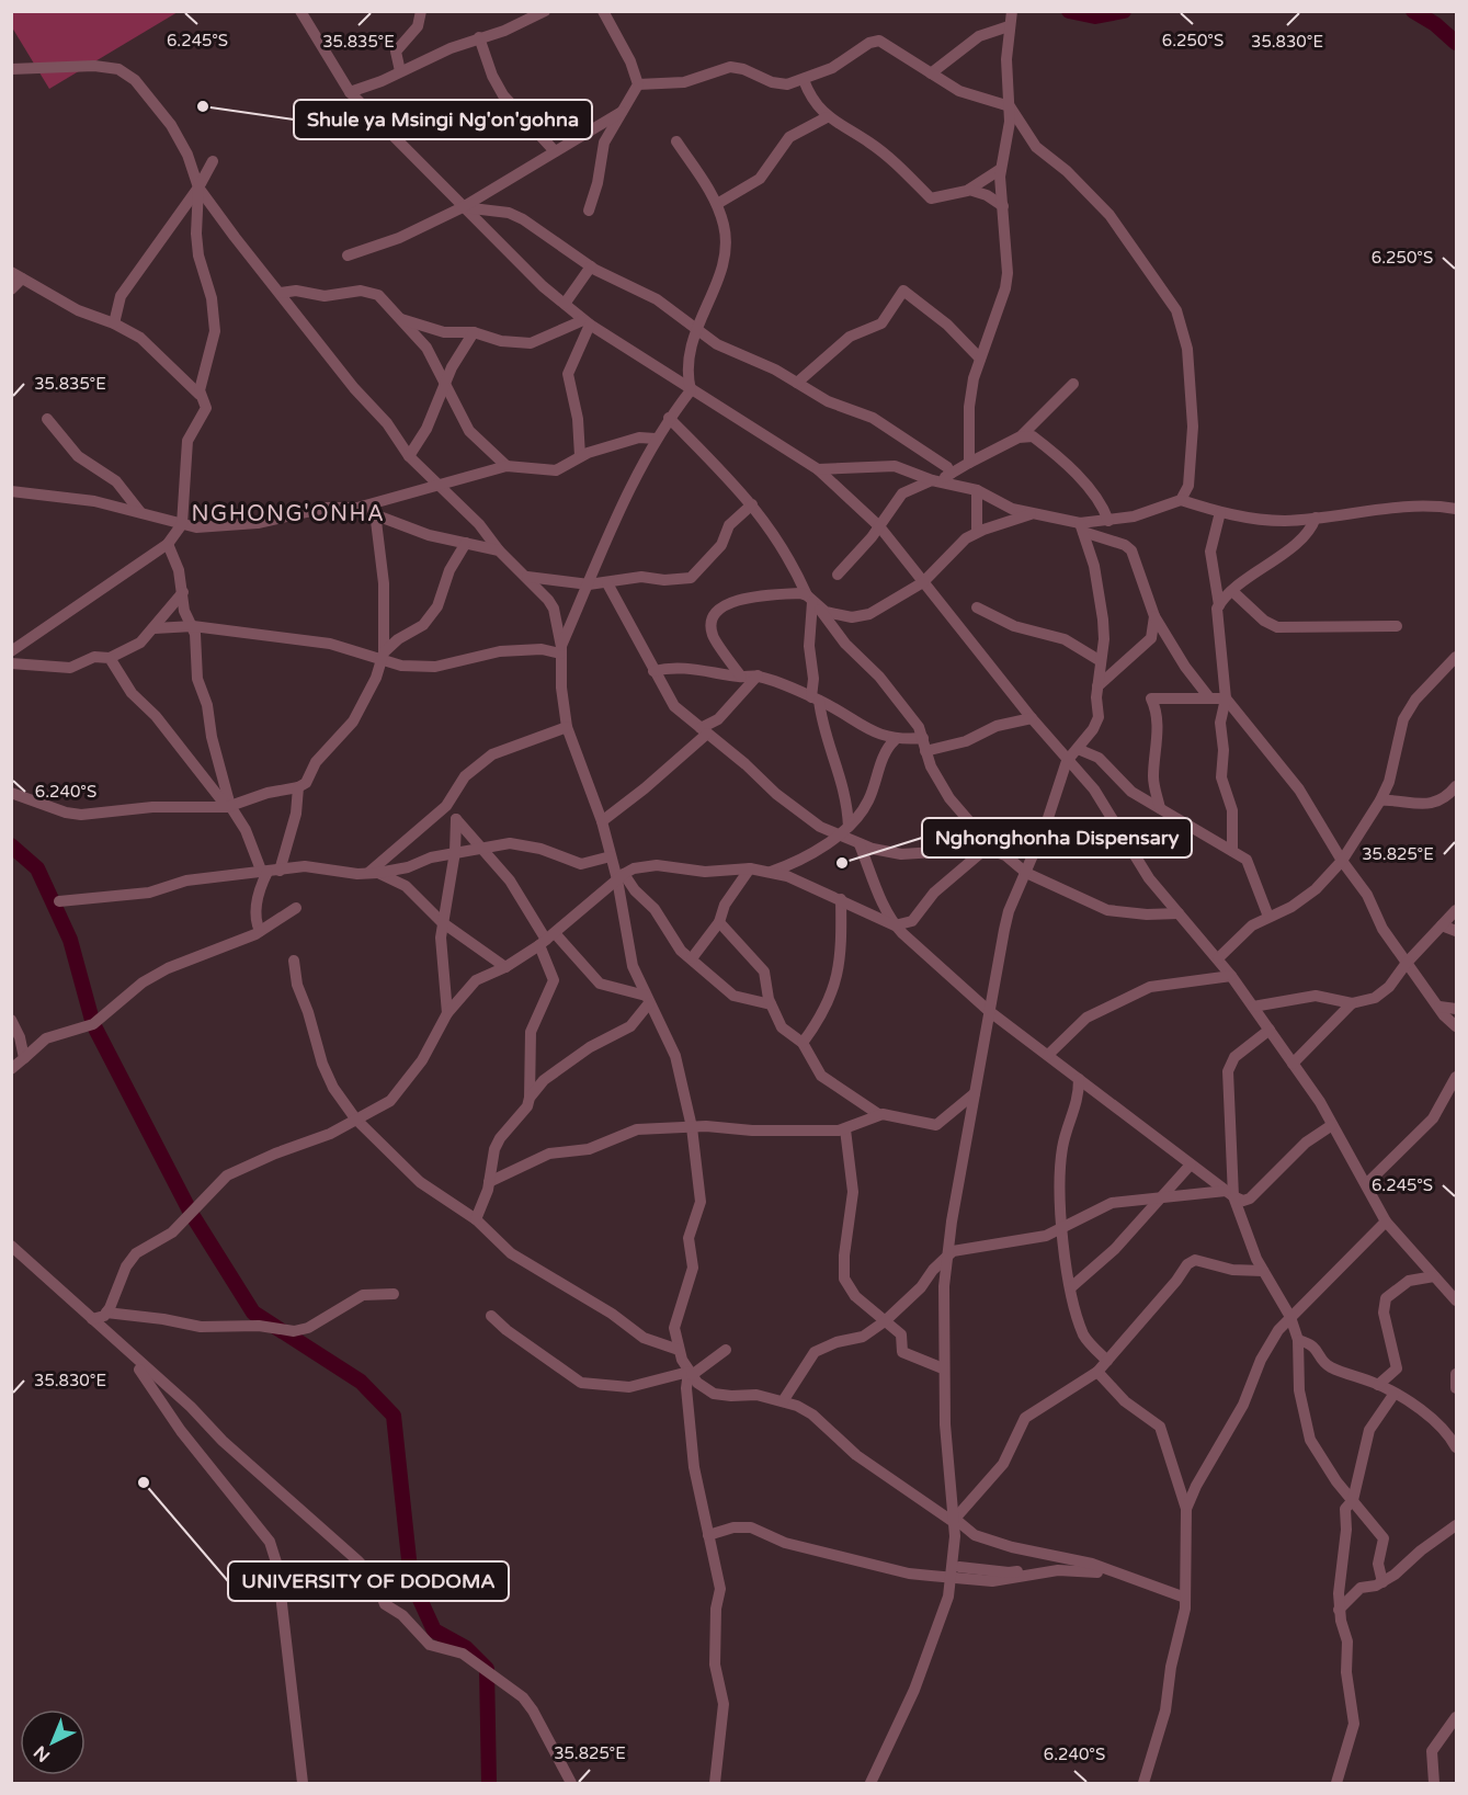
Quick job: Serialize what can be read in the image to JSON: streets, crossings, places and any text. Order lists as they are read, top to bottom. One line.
{"districts":["NGHONG'ONHA"],"places":["Shule ya Msingi Ng'on'gohna","Nghonghonha Dispensary","UNIVERSITY OF DODOMA"],"north":"bottom left","coordinates":["6.245°S","6.250°S","35.835°E","35.830°E","6.240°S","35.825°E"]}
